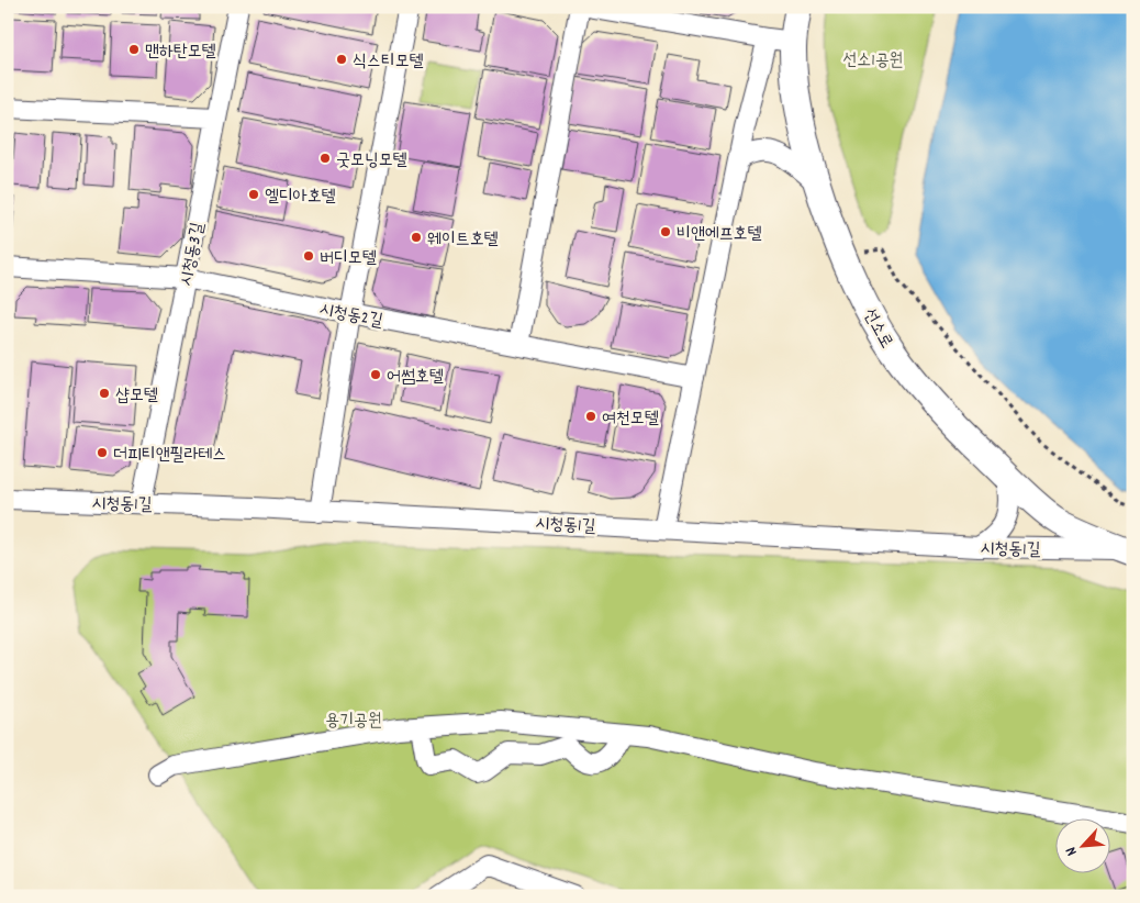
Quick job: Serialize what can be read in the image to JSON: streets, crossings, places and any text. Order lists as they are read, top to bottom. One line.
{"streets":{"street":["시청동3길","시청동2길","선소로","시청동1길"]},"crossings":[["시청동3길","시청동2길"],["시청동3길","시청동1길"],["선소로","시청동1길"]],"parks":["선소1공원","용기공원"],"places":["맨하탄모텔","식스티모텔","굿모닝모텔","엘디아호텔","비앤에프호텔","웨이트호텔","버디모텔","어썸호텔","샵모텔","여천모텔","더피티앤필라테스"],"north":"bottom left"}
